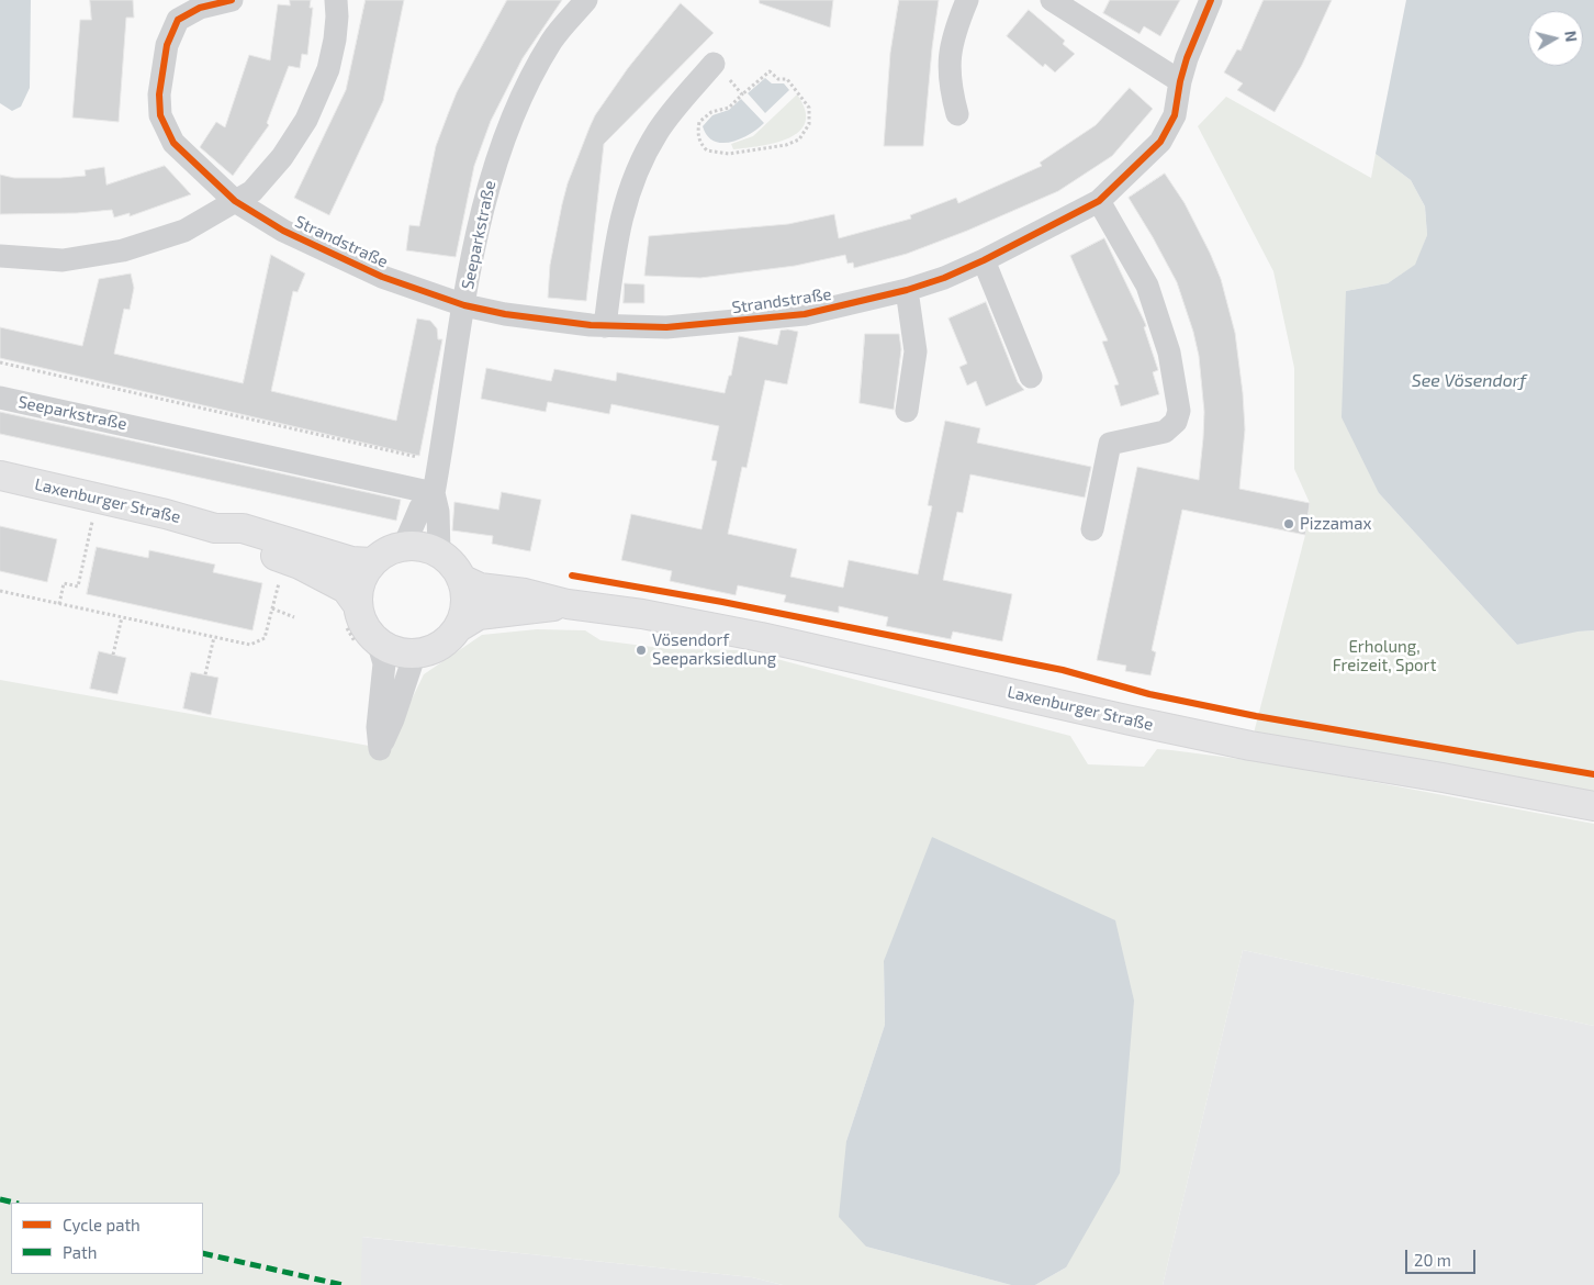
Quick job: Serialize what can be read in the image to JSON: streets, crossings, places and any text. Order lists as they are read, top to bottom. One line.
{"streets":{"main road":["Laxenburger Straße"],"street":["Seeparkstraße","Strandstraße"]},"crossings":[["Seeparkstraße","Strandstraße"],["Seeparkstraße","Laxenburger Straße"]],"water":["See Vösendorf"],"parks":["Erholung, Freizeit, Sport"],"places":["Pizzamax","Vösendorf Seeparksiedlung"],"legend":["Cycle path","Path"],"scale_bar":"20 m","north":"right"}
